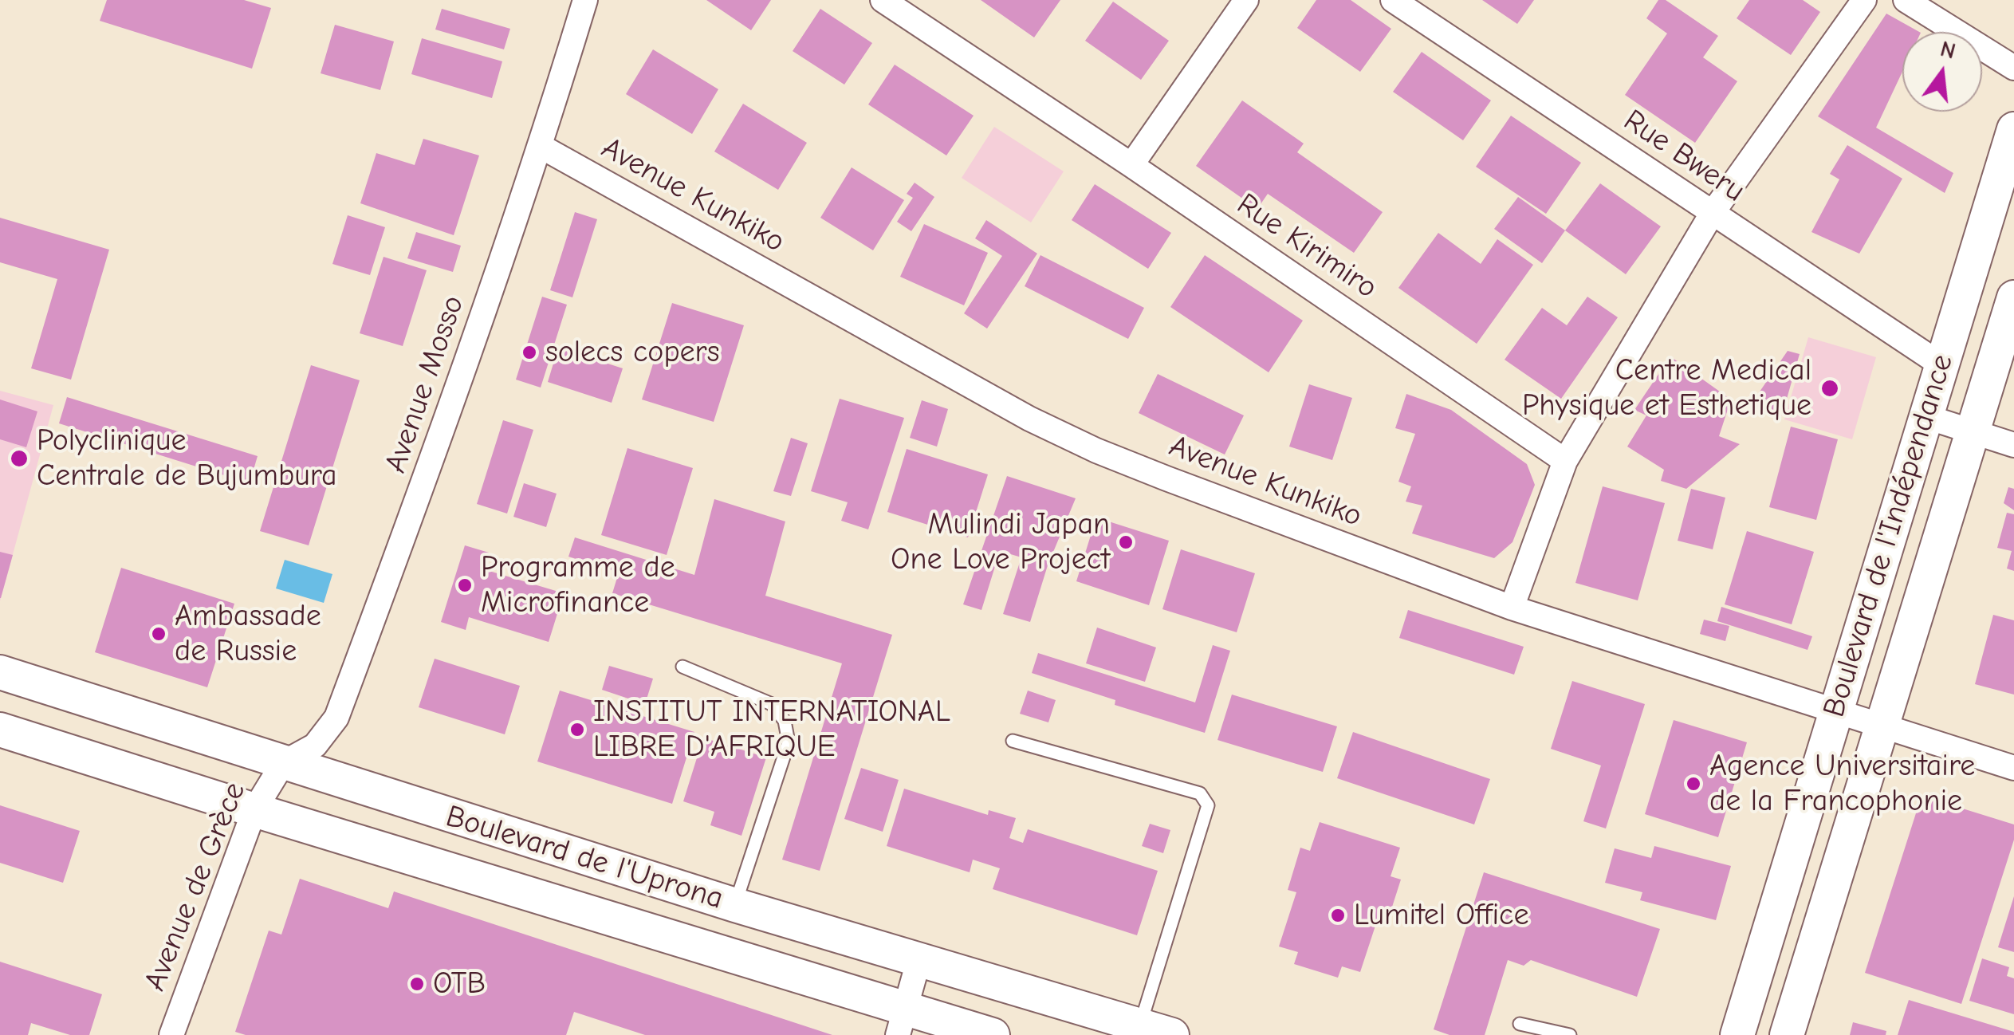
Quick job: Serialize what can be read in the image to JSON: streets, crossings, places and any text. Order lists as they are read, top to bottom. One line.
{"streets":{"street":["Rue Bweru","Avenue Kunkiko","Rue Kirimiro","Avenue Mosso","Boulevard de l'Indépendance","Boulevard de l'Uprona","Avenue de Grèce"]},"crossings":[["Rue Bweru","Boulevard de l'Indépendance"],["Avenue Kunkiko","Avenue Mosso"],["Avenue Kunkiko","Boulevard de l'Indépendance"],["Avenue Mosso","Boulevard de l'Uprona"],["Avenue Mosso","Avenue de Grèce"],["Boulevard de l'Uprona","Avenue de Grèce"]],"places":["solecs copers","Centre Medical Physique et Esthetique","Polyclinique Centrale de Bujumbura","Mulindi Japan One Love Project","Programme de Microfinance","Ambassade de Russie","INSTITUT INTERNATIONAL LIBRE D'AFRIQUE","Agence Universitaire de la Francophonie","Lumitel Office","OTB"],"north":"top"}
